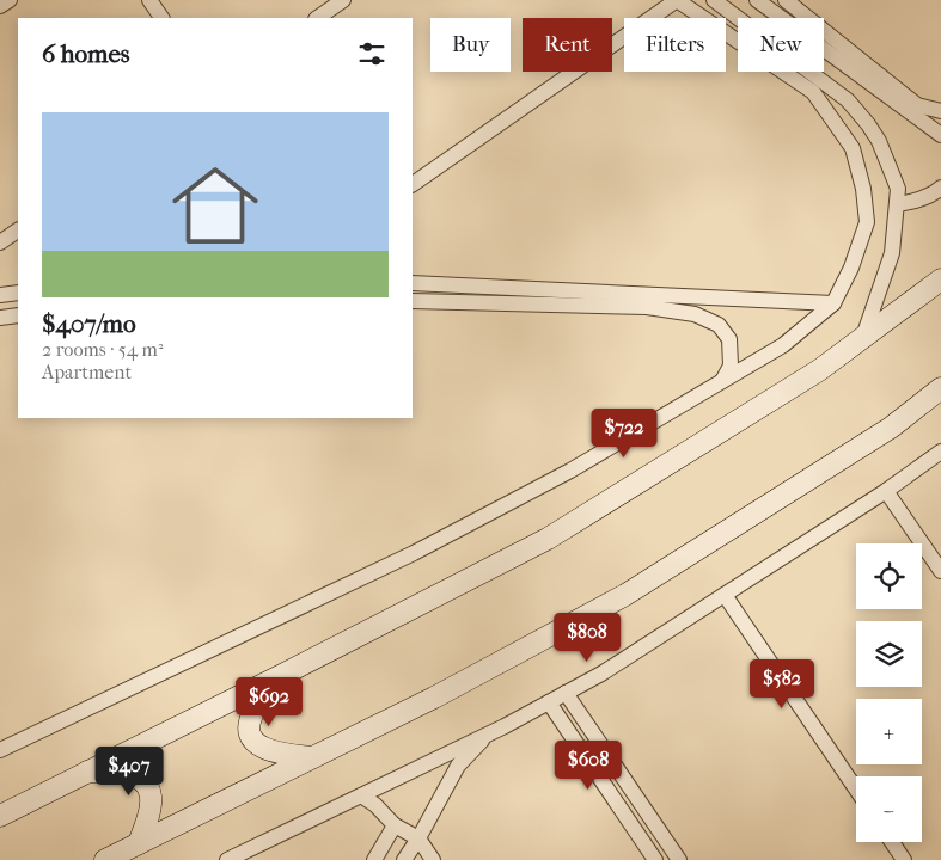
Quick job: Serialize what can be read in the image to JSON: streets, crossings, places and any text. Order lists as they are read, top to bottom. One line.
{"page":{"chip":["Buy","Rent","Filters","New"],"heading":"6 homes","list":[{"name":"$407/mo","note":"2 rooms · 54 m² · Apartment"}],"price":["$722","$808","$582","$692","$608","$407"],"map_buttons":["+","−"]}}
